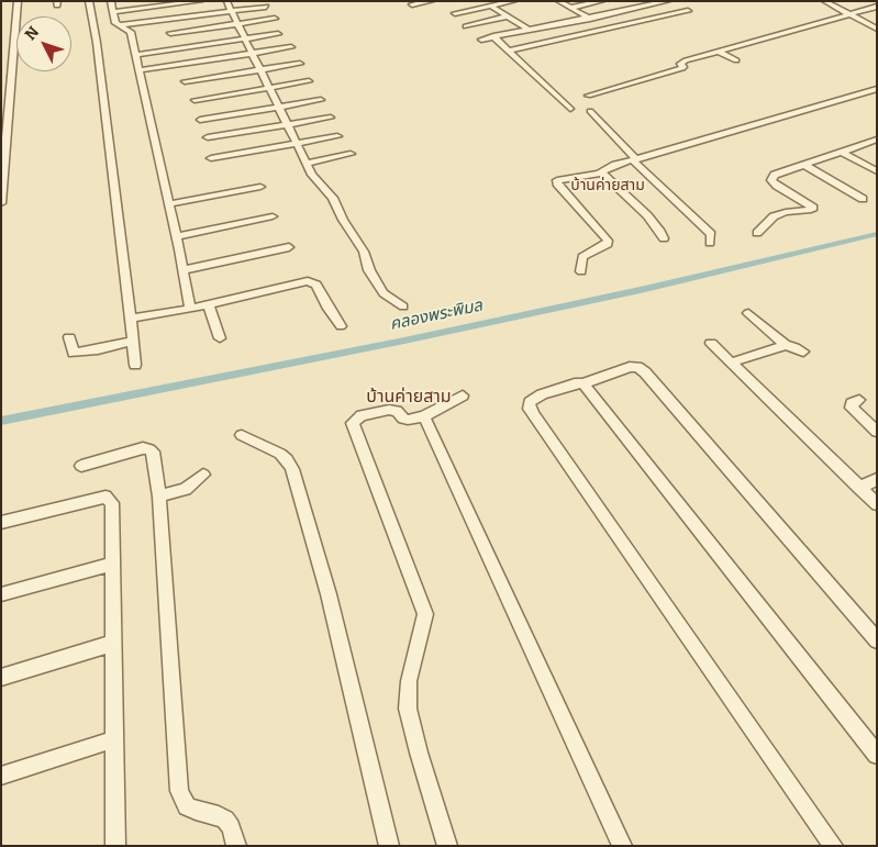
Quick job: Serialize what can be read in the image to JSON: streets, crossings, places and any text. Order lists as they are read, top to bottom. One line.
{"districts":["บ้านค่ายสาม","บ้านค่ายสาม"],"water":["คลองพระพิมล"],"north":"top left"}
